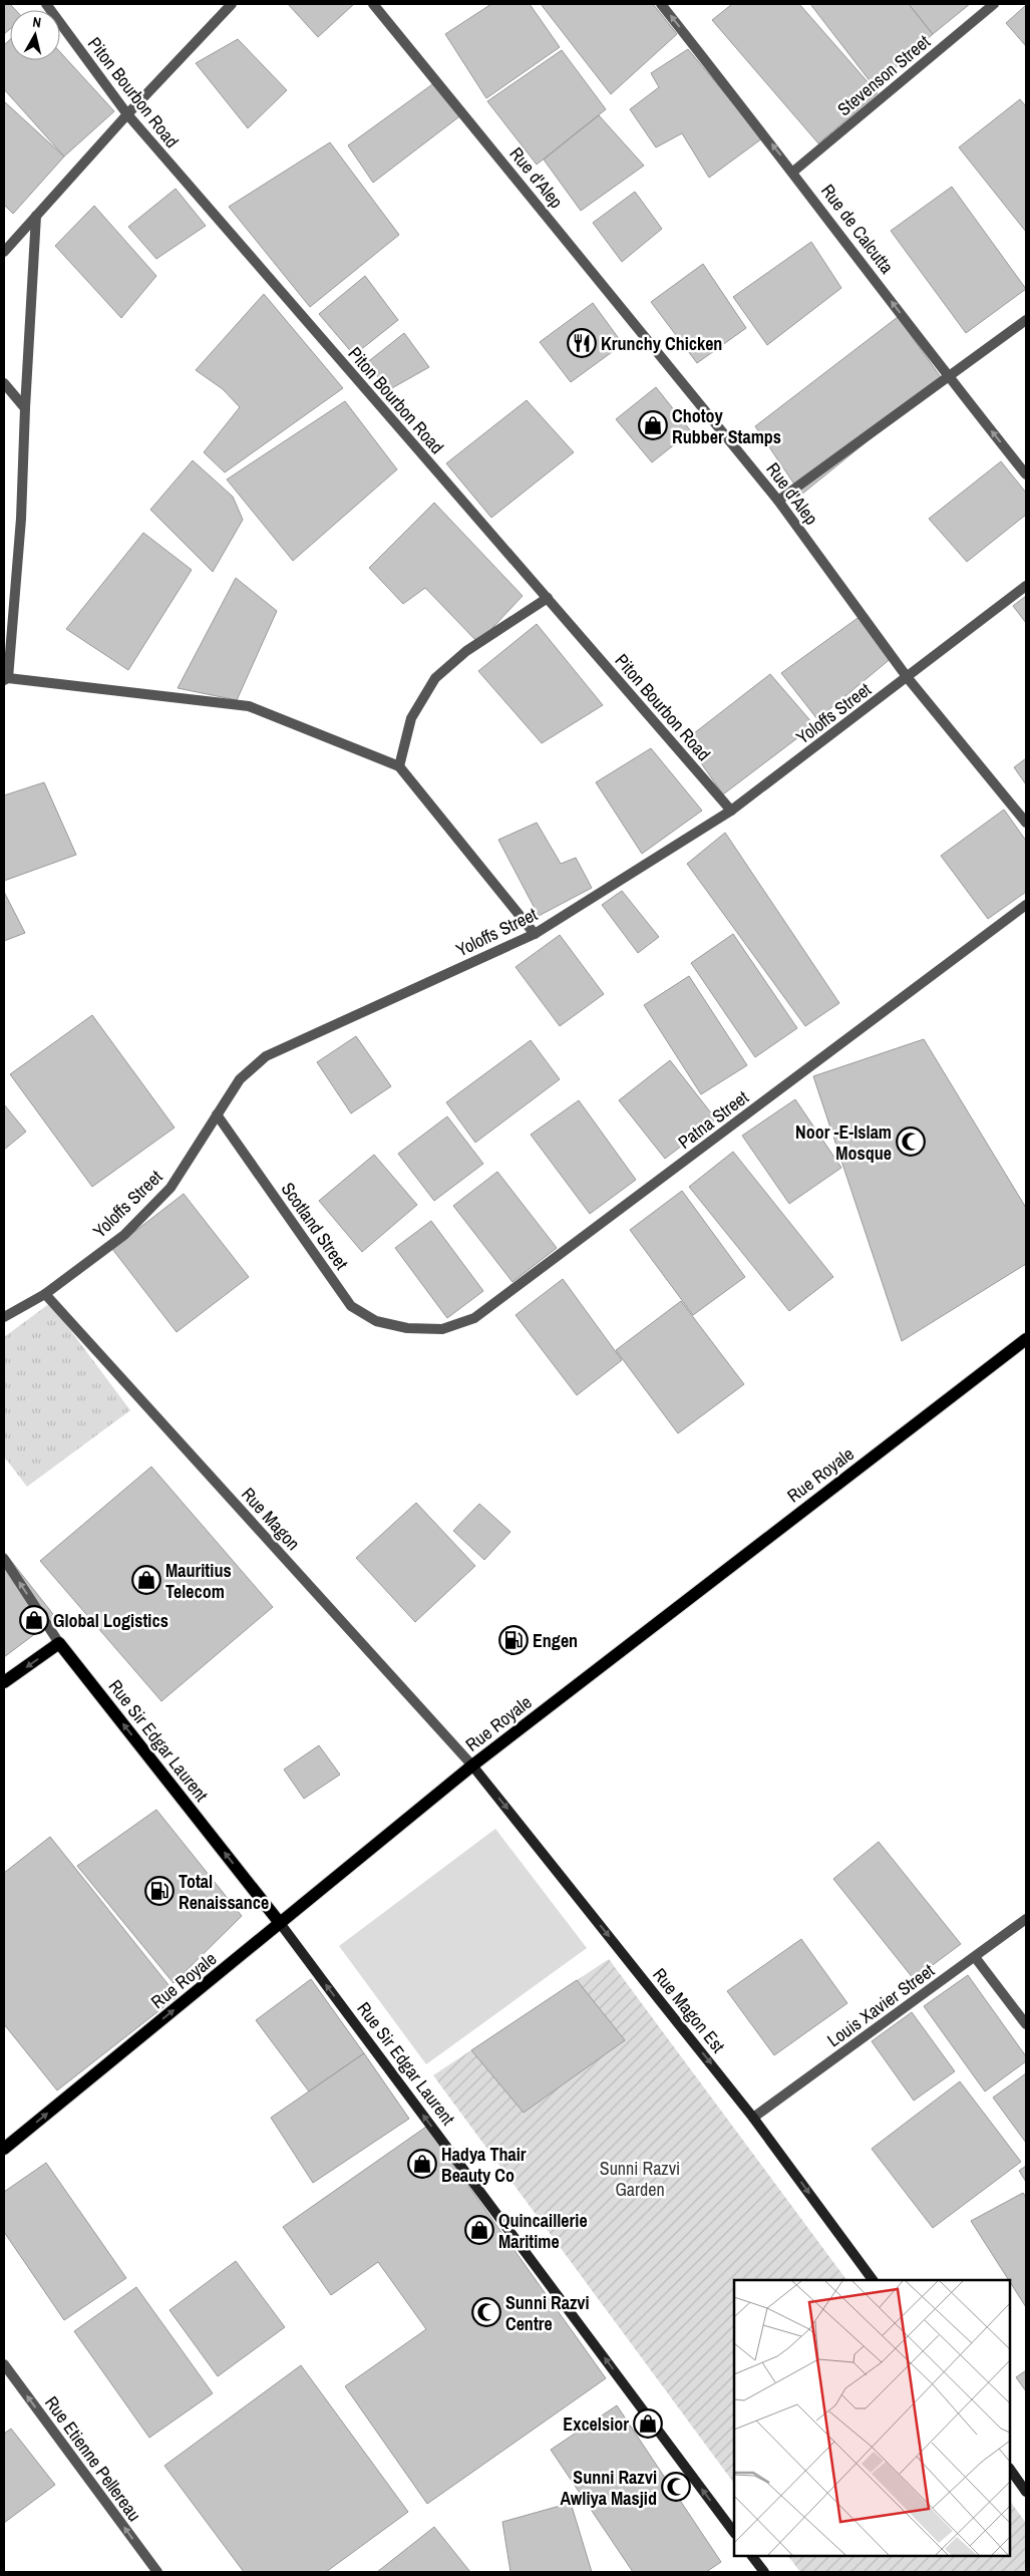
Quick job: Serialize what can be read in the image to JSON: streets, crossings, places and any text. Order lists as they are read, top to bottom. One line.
{"streets":{"main road":["Rue Royale","Rue Sir Edgar Laurent","Rue Magon Est"],"street":["Stevenson Street","Piton Bourbon Road","Rue d'Alep","Rue de Calcutta","Yoloffs Street","Patna Street","Scotland Street","Rue Magon","Louis Xavier Street","Rue Etienne Pellereau"]},"crossings":[["Stevenson Street","Rue de Calcutta"],["Piton Bourbon Road","Yoloffs Street"],["Rue d'Alep","Yoloffs Street"],["Yoloffs Street","Scotland Street"],["Yoloffs Street","Rue Magon"],["Patna Street","Scotland Street"],["Rue Royale","Rue Magon"],["Rue Royale","Rue Sir Edgar Laurent"],["Rue Royale","Rue Magon Est"],["Rue Magon","Rue Magon Est"],["Louis Xavier Street","Rue Magon Est"]],"one_way":["Rue de Calcutta","Rue Sir Edgar Laurent","Rue Magon Est","Rue Etienne Pellereau"],"parks":["Sunni Razvi Garden"],"places":{"restaurant":["Krunchy Chicken"],"shop":["Chotoy Rubber Stamps","Mauritius Telecom","Global Logistics","Hadya Thair Beauty Co","Quincaillerie Maritime","Excelsior"],"mosque":["Noor -E-Islam Mosque","Sunni Razvi Centre","Sunni Razvi Awliya Masjid"],"fuel station":["Engen","Total Renaissance"]},"north":"top"}
